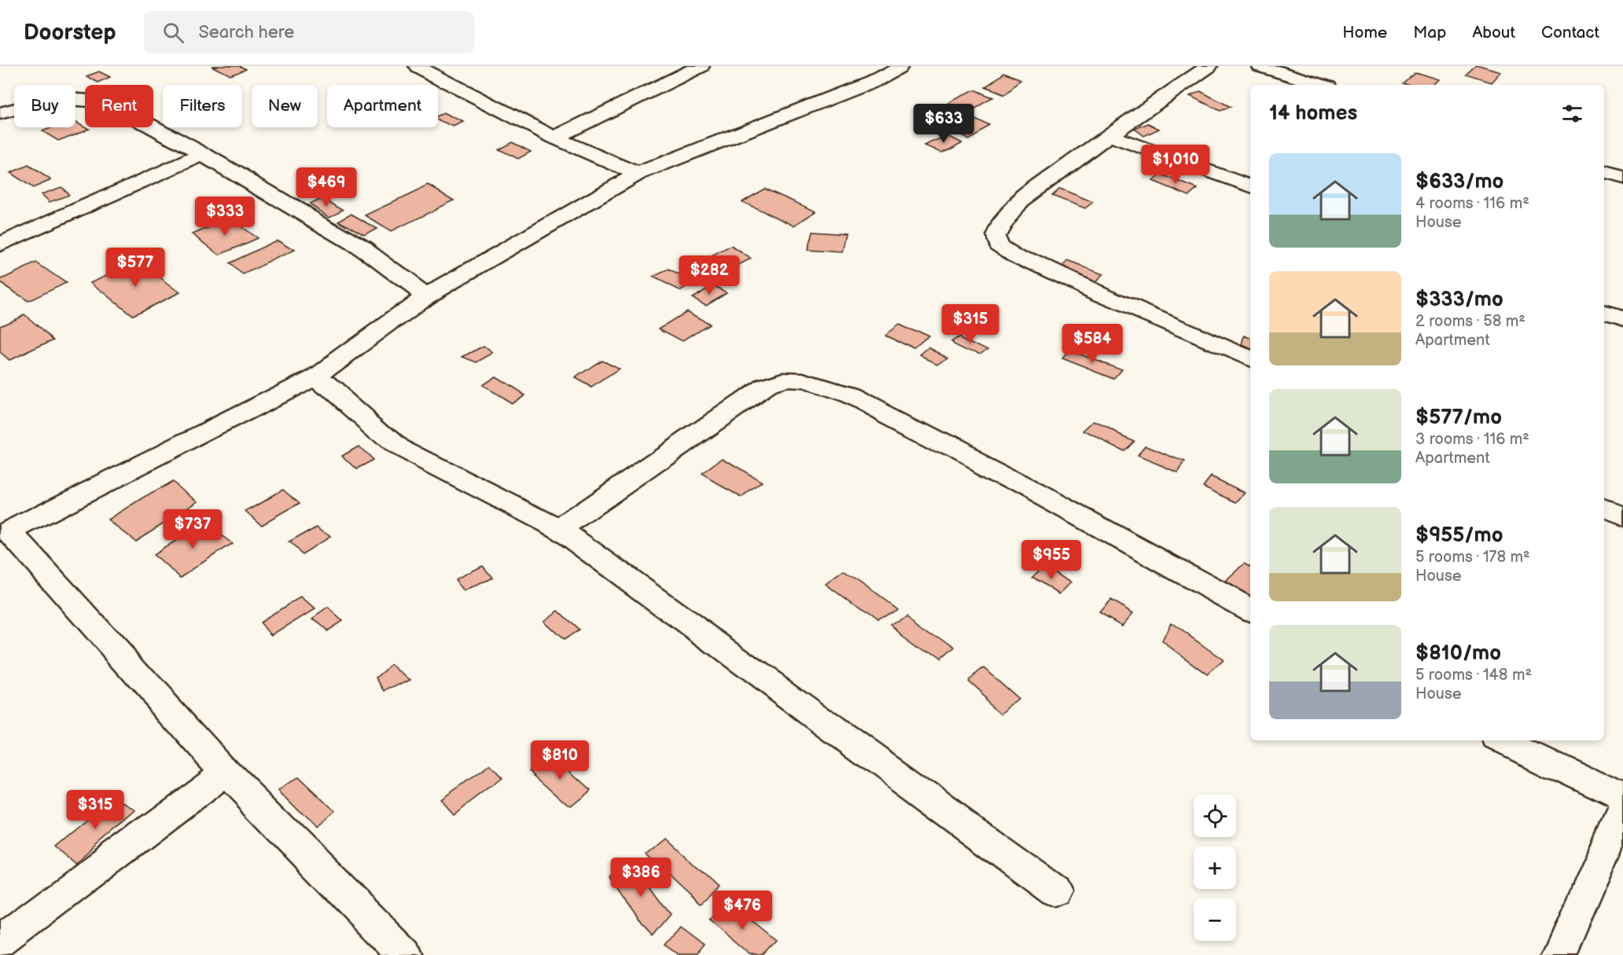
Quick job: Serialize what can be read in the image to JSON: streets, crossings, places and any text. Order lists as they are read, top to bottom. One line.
{"page":{"header":"Doorstep","search":"Search here","nav":["Home","Map","About","Contact"],"chip":["Buy","Rent","Filters","New","Apartment"],"heading":"14 homes","price":["$633","$1,010","$469","$333","$577","$282","$315","$584","$737","$955","$810","$315","$386","$476"],"list":[{"name":"$633/mo","note":"4 rooms · 116 m² · House"},{"name":"$333/mo","note":"2 rooms · 58 m² · Apartment"},{"name":"$577/mo","note":"3 rooms · 116 m² · Apartment"},{"name":"$955/mo","note":"5 rooms · 178 m² · House"},{"name":"$810/mo","note":"5 rooms · 148 m² · House"}],"map_buttons":["+","−"]}}
